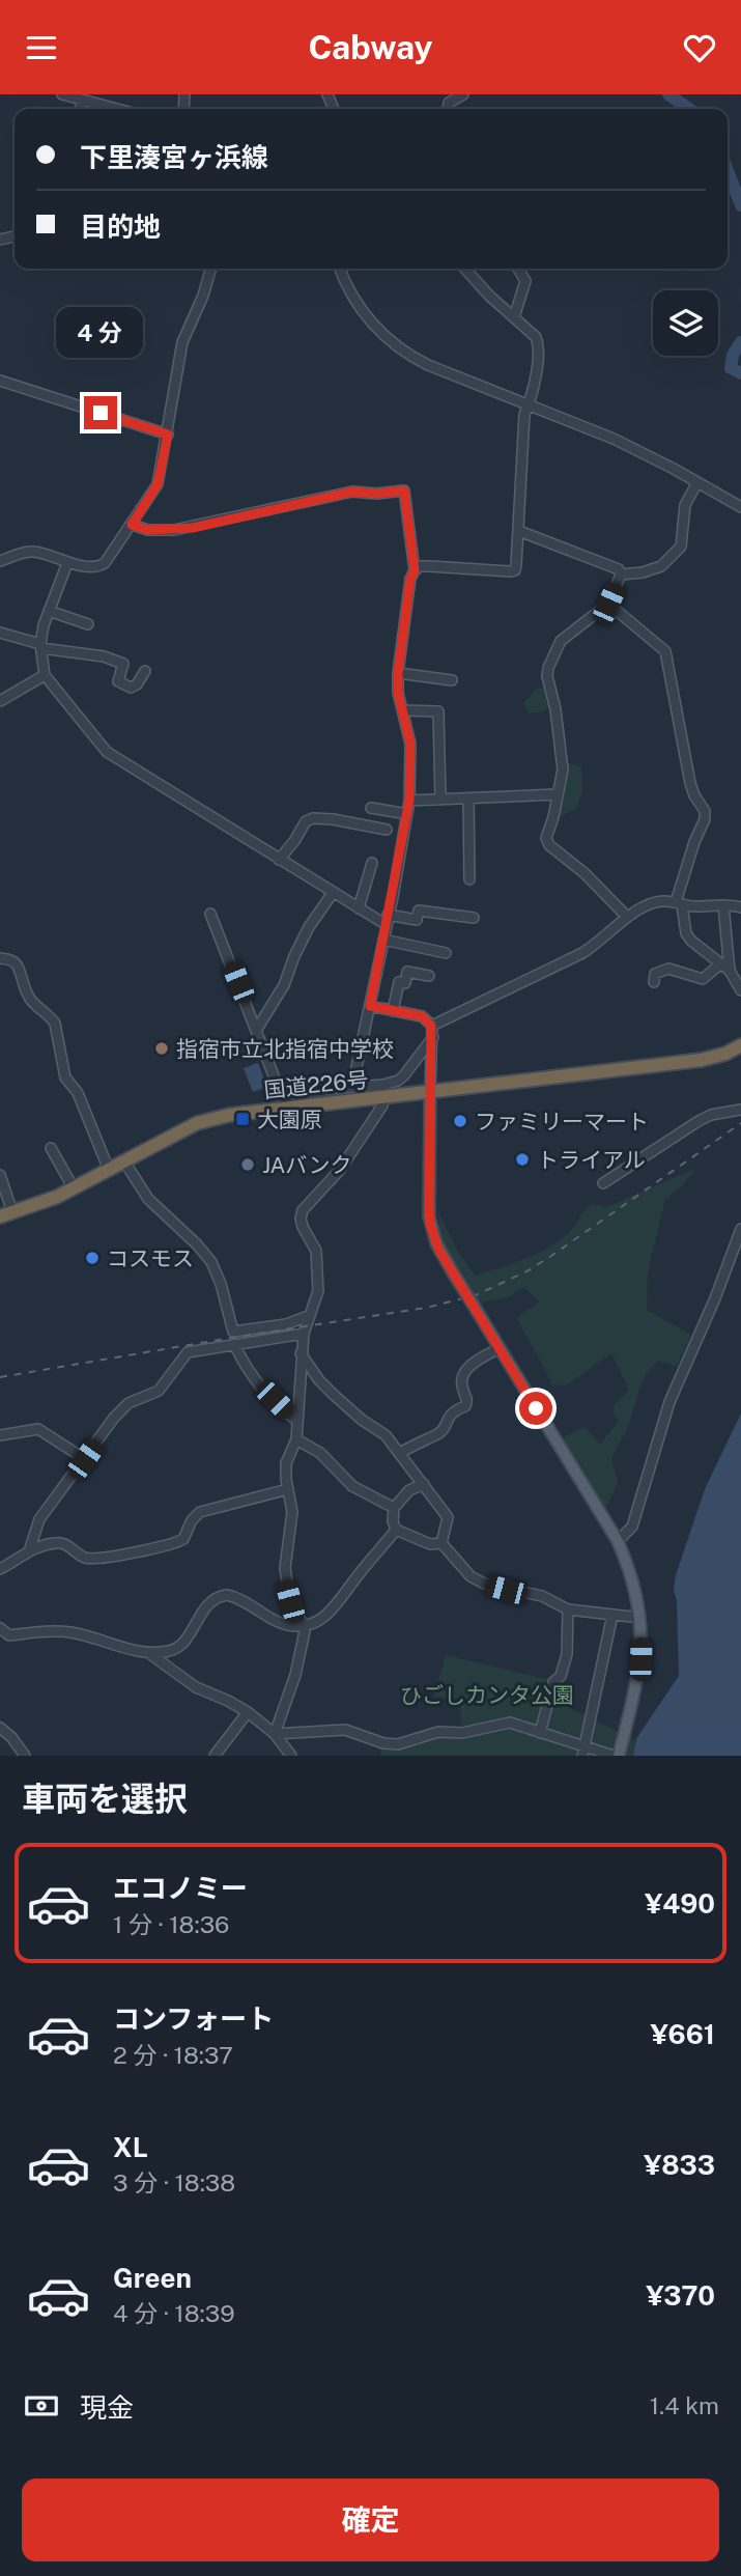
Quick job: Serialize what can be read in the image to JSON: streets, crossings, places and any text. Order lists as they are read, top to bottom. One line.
{"streets":{"highway":["国道226号"]},"parks":["ひごしカンタ公園"],"places":{"other":["指宿市立北指宿中学校","ファミリーマート","トライアル","JAバンク","コスモス"],"transit":["大園原"]},"page":{"header":"Cabway","banner":["下里湊宮ヶ浜線","目的地"],"bubble":"4 分","heading":"車両を選択","list":[{"name":"エコノミー","note":"1 分 · 18:36","value":"¥490"},{"name":"コンフォート","note":"2 分 · 18:37","value":"¥661"},{"name":"XL","note":"3 分 · 18:38","value":"¥833"},{"name":"Green","note":"4 分 · 18:39","value":"¥370"}],"pay":["現金","1.4 km"],"buttons":"確定"}}
